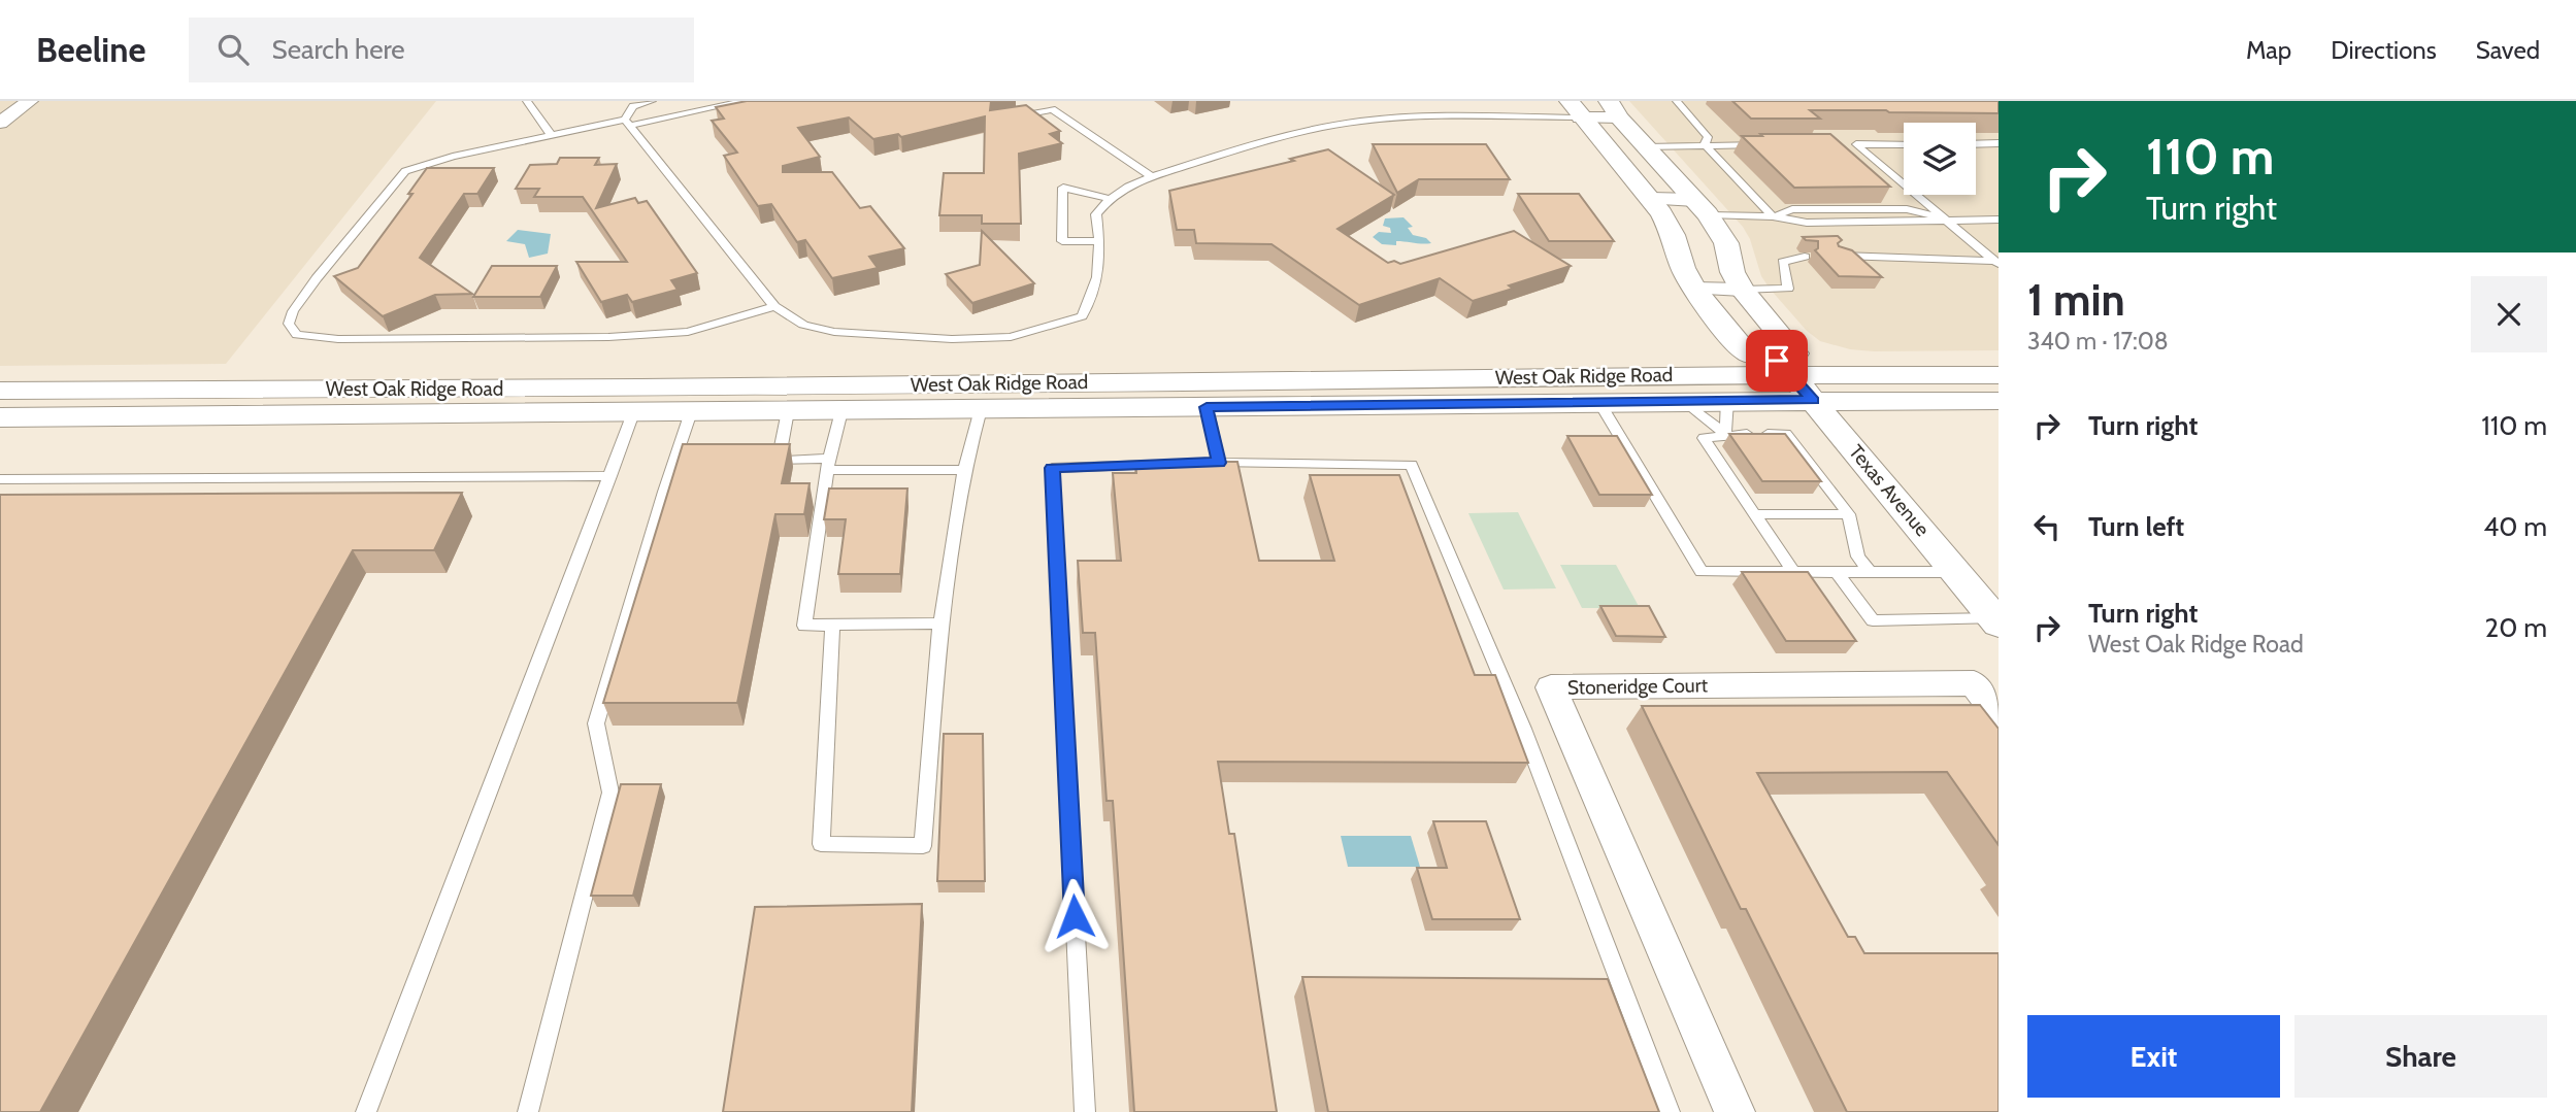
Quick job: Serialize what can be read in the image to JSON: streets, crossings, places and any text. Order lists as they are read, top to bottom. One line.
{"streets":{"street":["West Oak Ridge Road","Texas Avenue","Stoneridge Court"]},"crossings":[["West Oak Ridge Road","Texas Avenue"]],"page":{"header":"Beeline","search":"Search here","nav":["Map","Directions","Saved"],"turn":["110 m","Turn right"],"heading":["1 min","340 m · 17:08"],"list":[{"name":"Turn right","value":"110 m"},{"name":"Turn left","value":"40 m"},{"name":"Turn right","note":"West Oak Ridge Road","value":"20 m"}],"buttons":["Exit","Share"]}}
